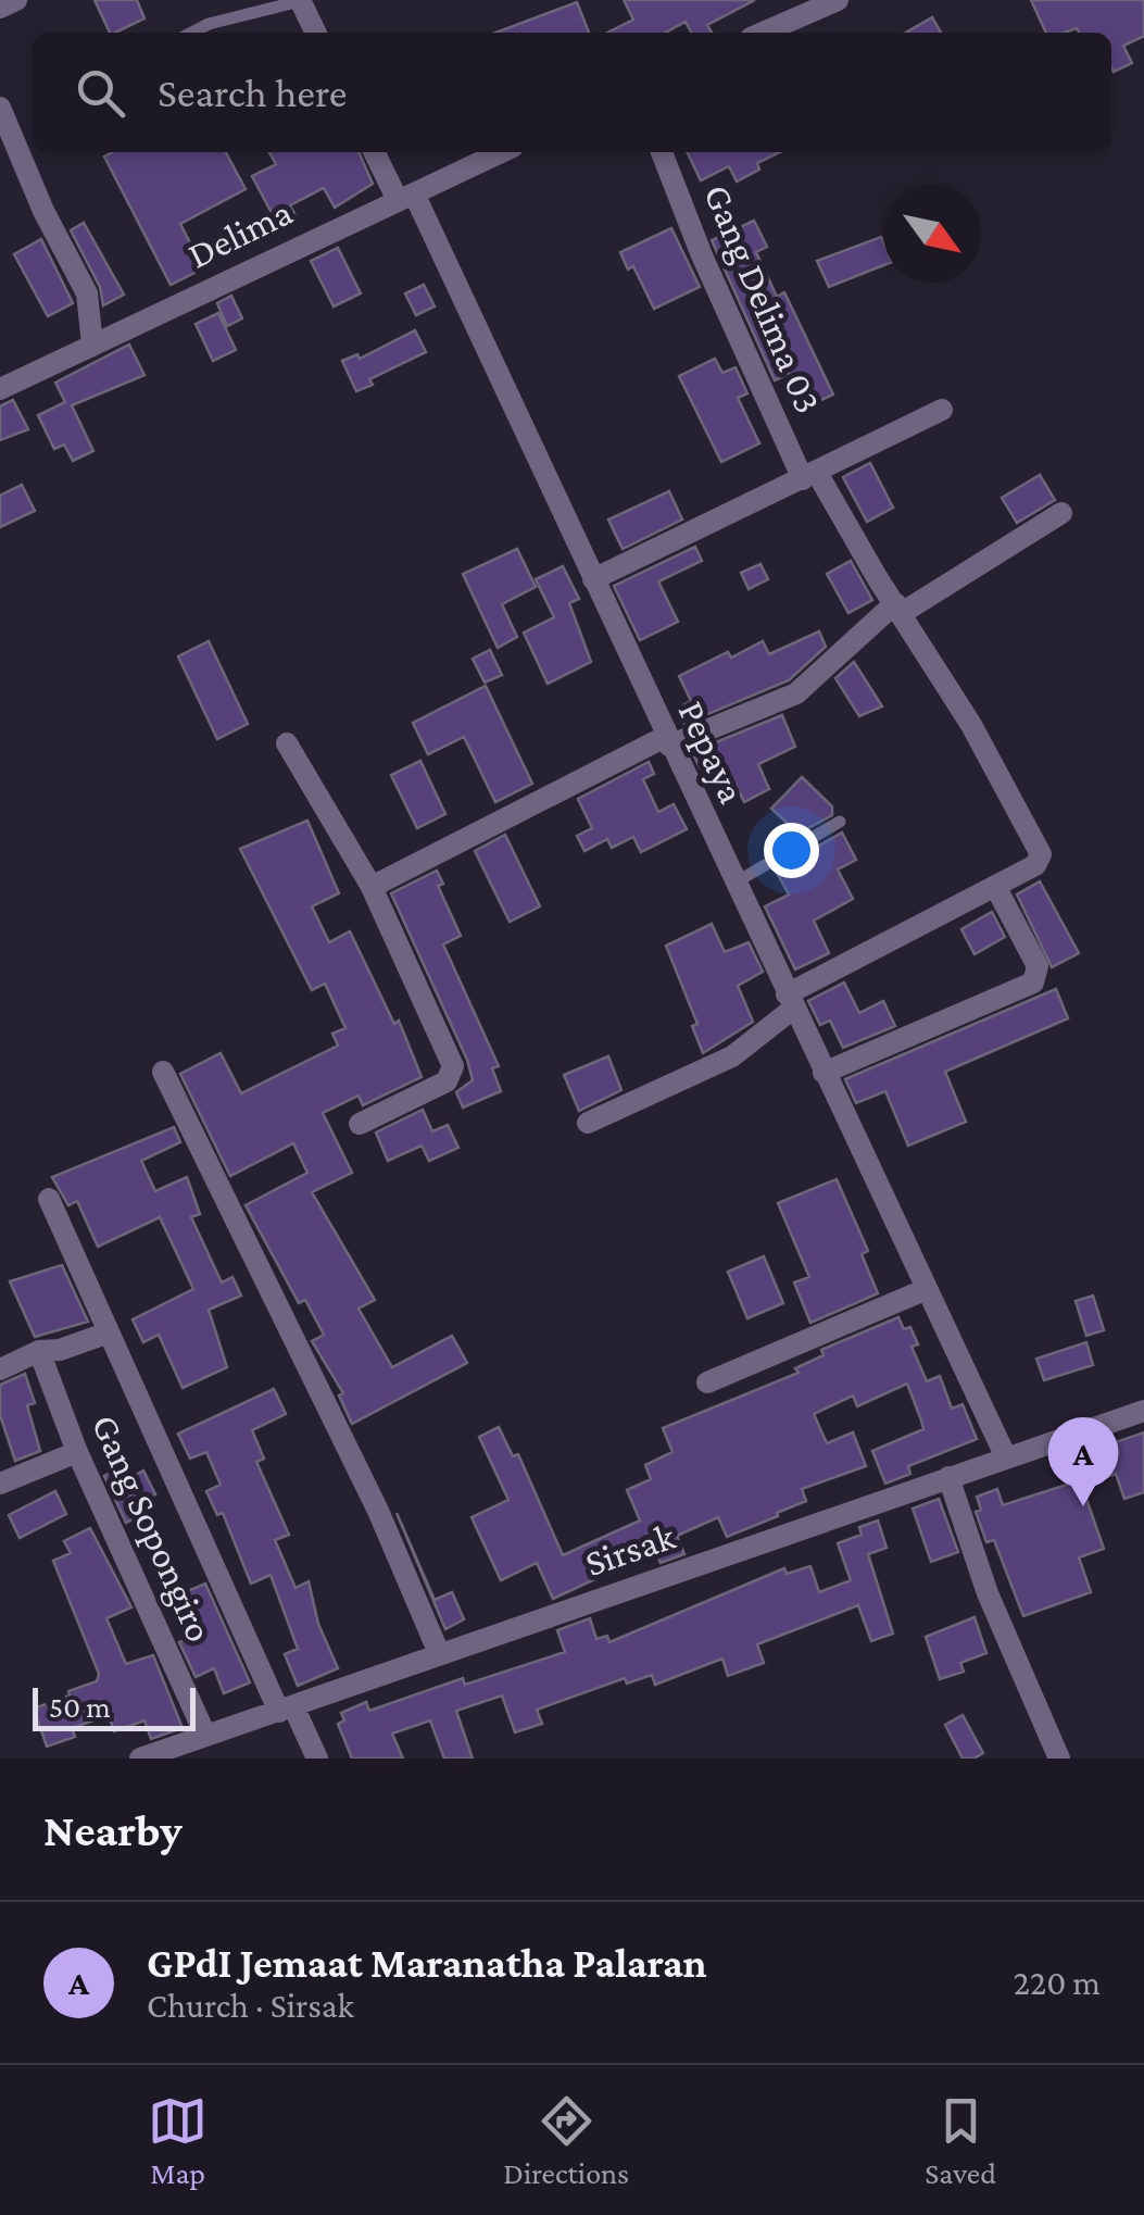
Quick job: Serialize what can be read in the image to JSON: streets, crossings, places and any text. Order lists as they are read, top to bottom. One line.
{"streets":{"street":["Delima","Gang Delima 03","Pepaya","Gang Sopongiro","Sirsak"]},"crossings":[["Delima","Pepaya"],["Pepaya","Sirsak"],["Gang Sopongiro","Sirsak"]],"scale_bar":"50 m","north":"bottom right","page":{"search":"Search here","pins":"A","scale":"50 m","heading":"Nearby","list":[{"mark":"A","name":"GPdI Jemaat Maranatha Palaran","note":"Church · Sirsak","value":"220 m"}],"nav":["Map","Directions","Saved"]}}
